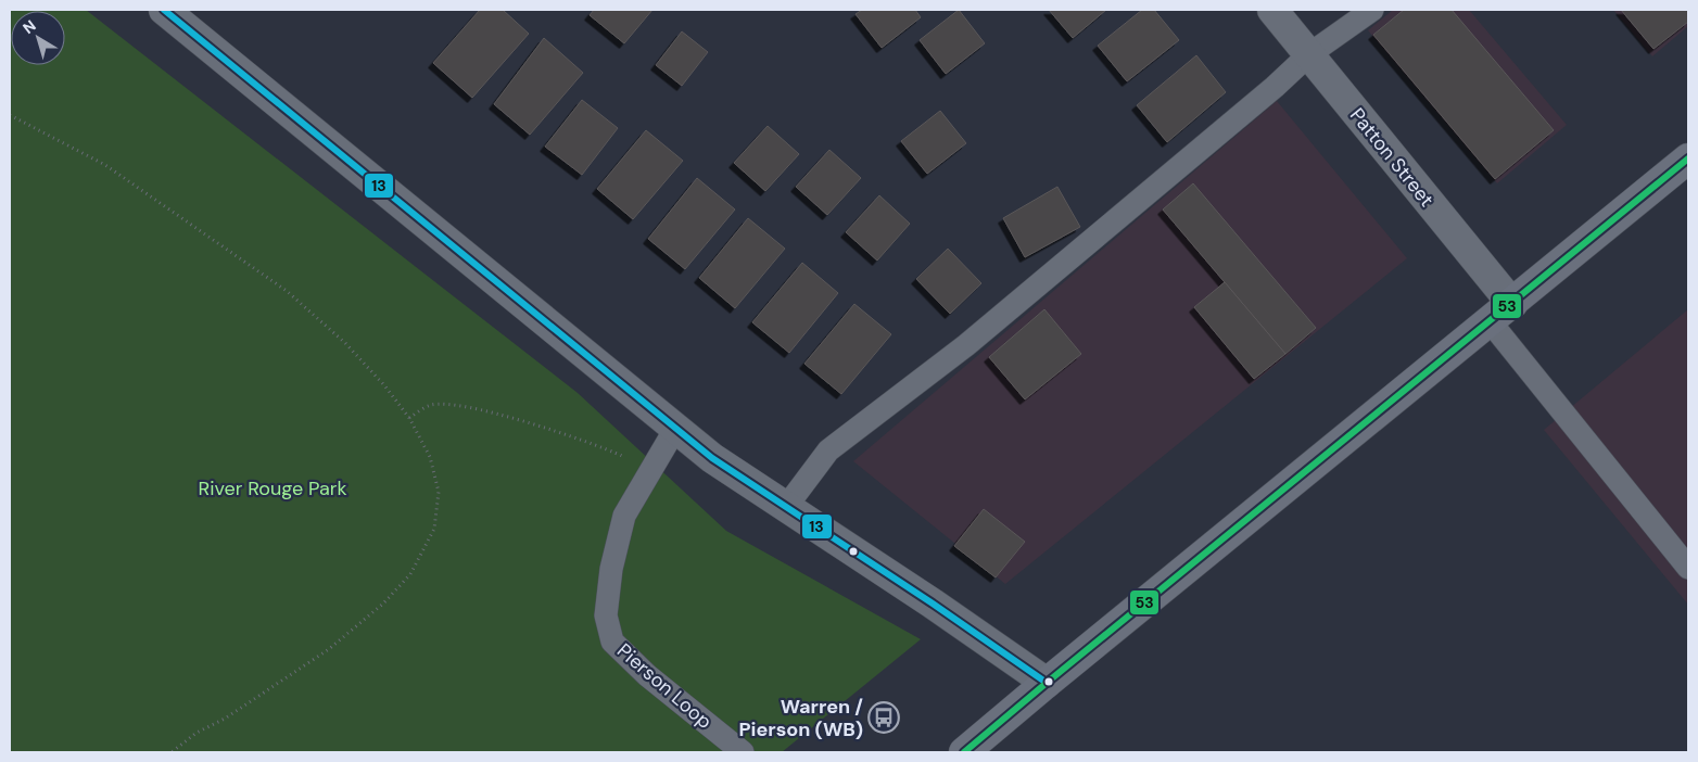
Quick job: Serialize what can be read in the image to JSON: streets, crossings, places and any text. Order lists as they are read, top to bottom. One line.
{"streets":{"street":["Patton Street"],"lane":["Pierson Loop"]},"parks":["River Rouge Park"],"places":{"bus stop":["Warren / Pierson (WB)"]},"lines":["transit line 13","transit line 53"],"north":"top left"}
